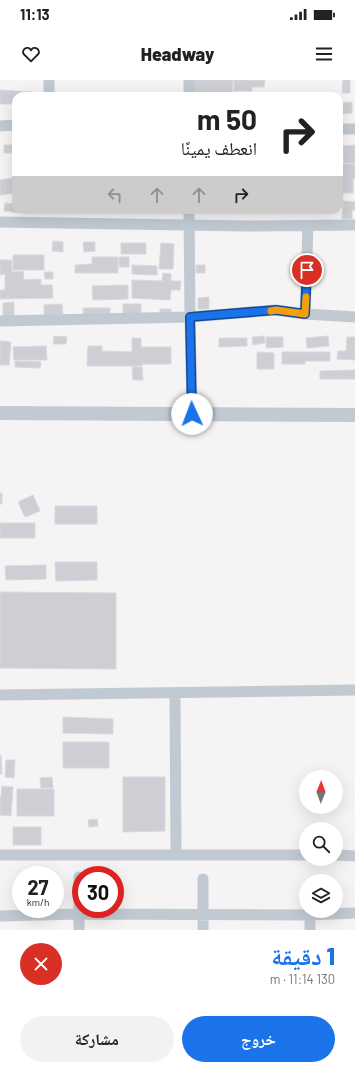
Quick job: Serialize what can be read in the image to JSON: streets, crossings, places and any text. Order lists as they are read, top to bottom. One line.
{"north":"top","page":{"status":"11:13","header":"Headway","turn":["50 m","انعطف يمينًا"],"speed":"27 km/h","limit":"30","heading":["1 دقيقة","130 m · 11:14"],"buttons":["خروج","مشاركة"]}}
